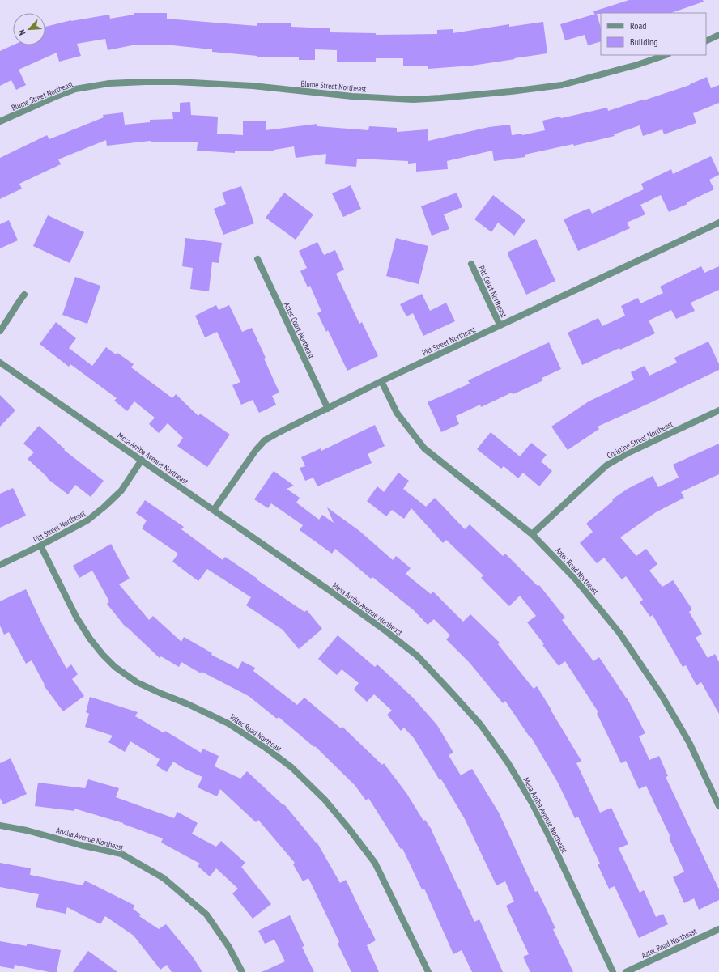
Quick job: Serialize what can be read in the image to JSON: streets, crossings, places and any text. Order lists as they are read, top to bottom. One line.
{"streets":{"street":["Blume Street Northeast","Pitt Court Northeast","Aztec Court Northeast","Pitt Street Northeast","Christine Street Northeast","Mesa Arriba Avenue Northeast","Aztec Road Northeast","Toltec Road Northeast","Arvilla Avenue Northeast"]},"crossings":[["Pitt Court Northeast","Pitt Street Northeast"],["Aztec Court Northeast","Pitt Street Northeast"],["Pitt Street Northeast","Mesa Arriba Avenue Northeast"],["Pitt Street Northeast","Aztec Road Northeast"],["Pitt Street Northeast","Toltec Road Northeast"],["Christine Street Northeast","Aztec Road Northeast"]],"legend":["Road","Building"],"north":"bottom left"}
